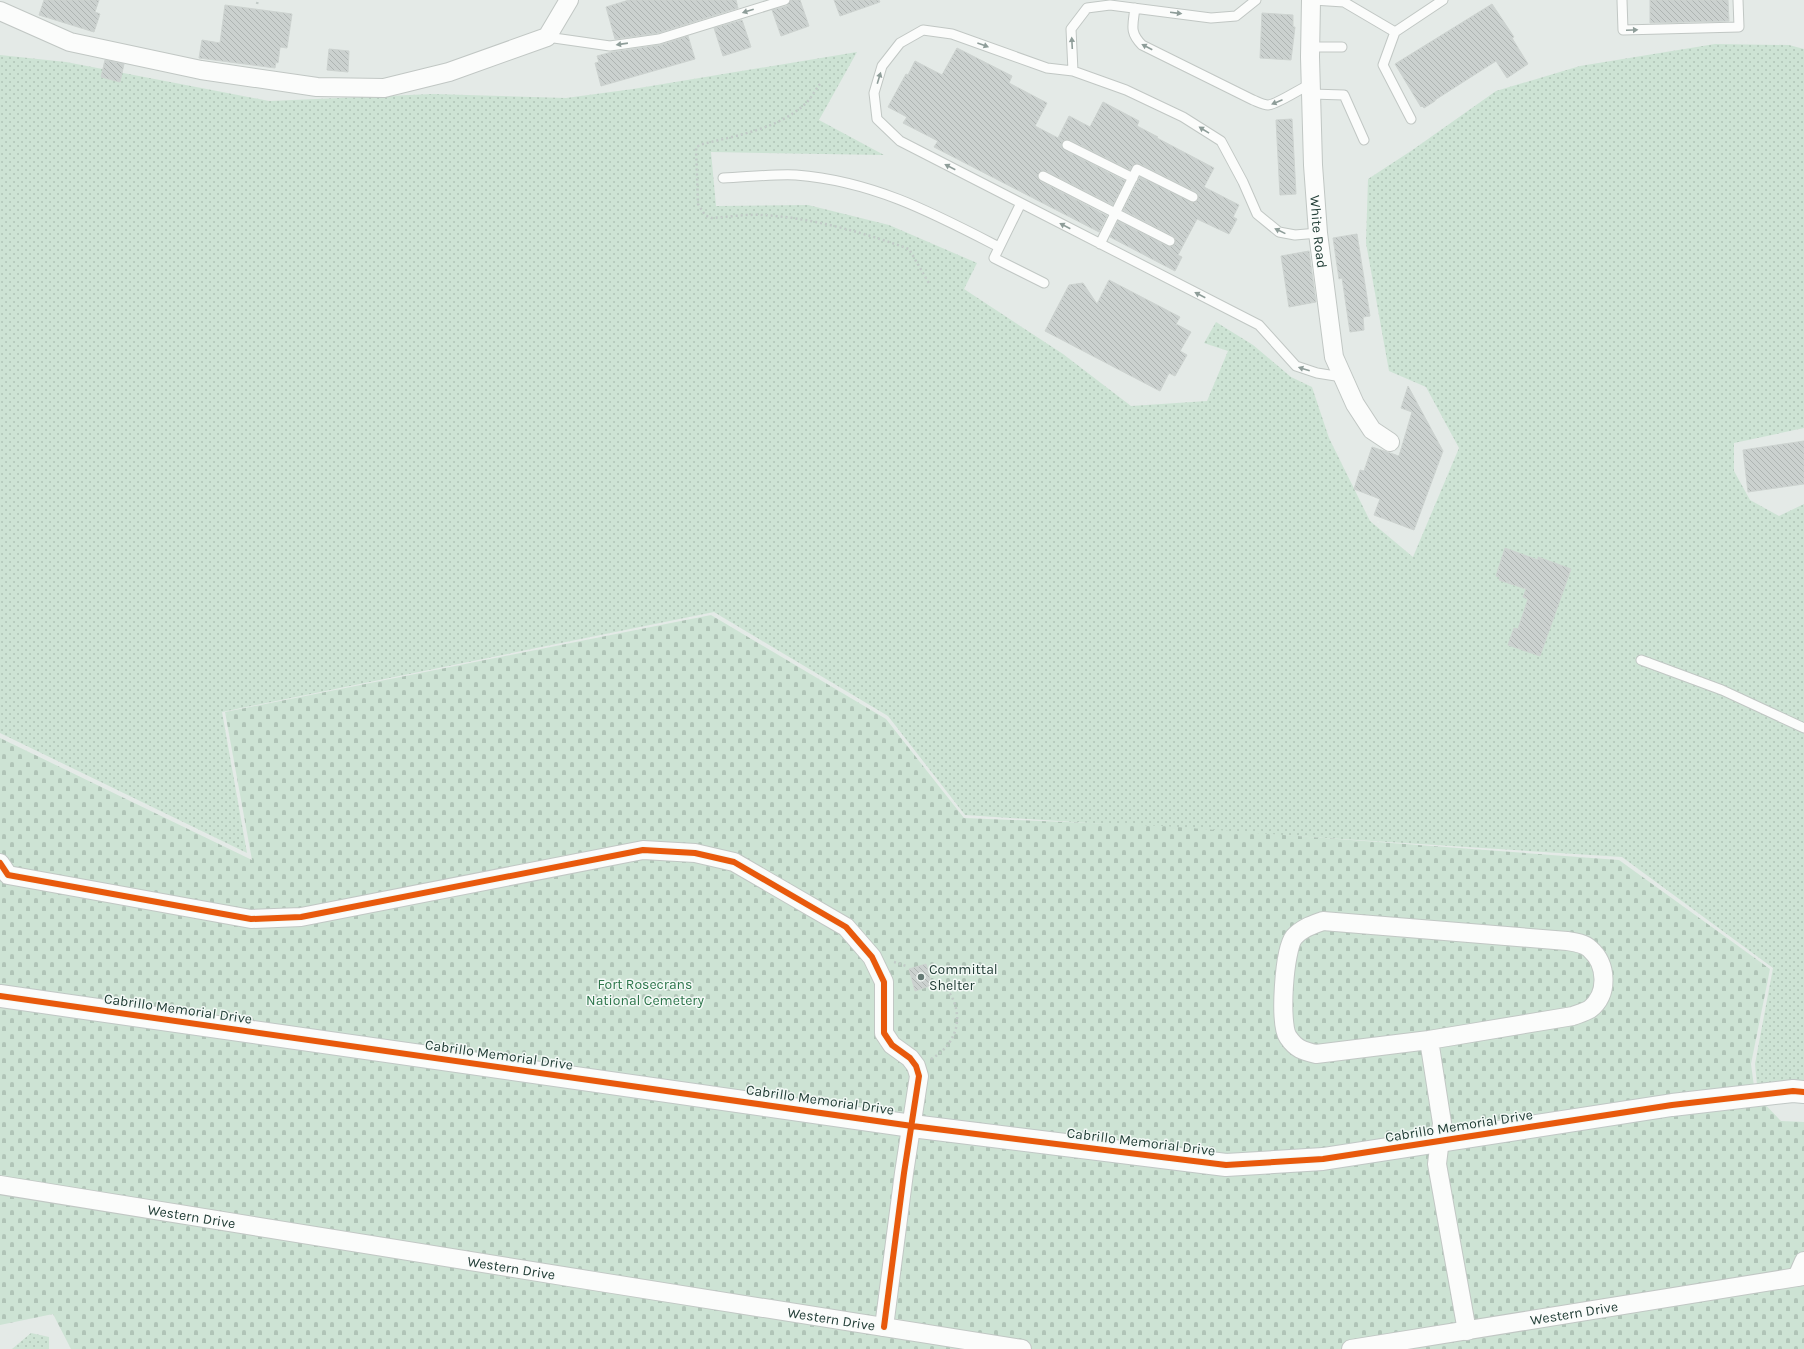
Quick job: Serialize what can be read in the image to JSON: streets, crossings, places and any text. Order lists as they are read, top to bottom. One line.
{"streets":{"main road":["Cabrillo Memorial Drive"],"street":["White Road","Western Drive"]},"parks":["Fort Rosecrans National Cemetery"],"places":["Committal Shelter"]}
